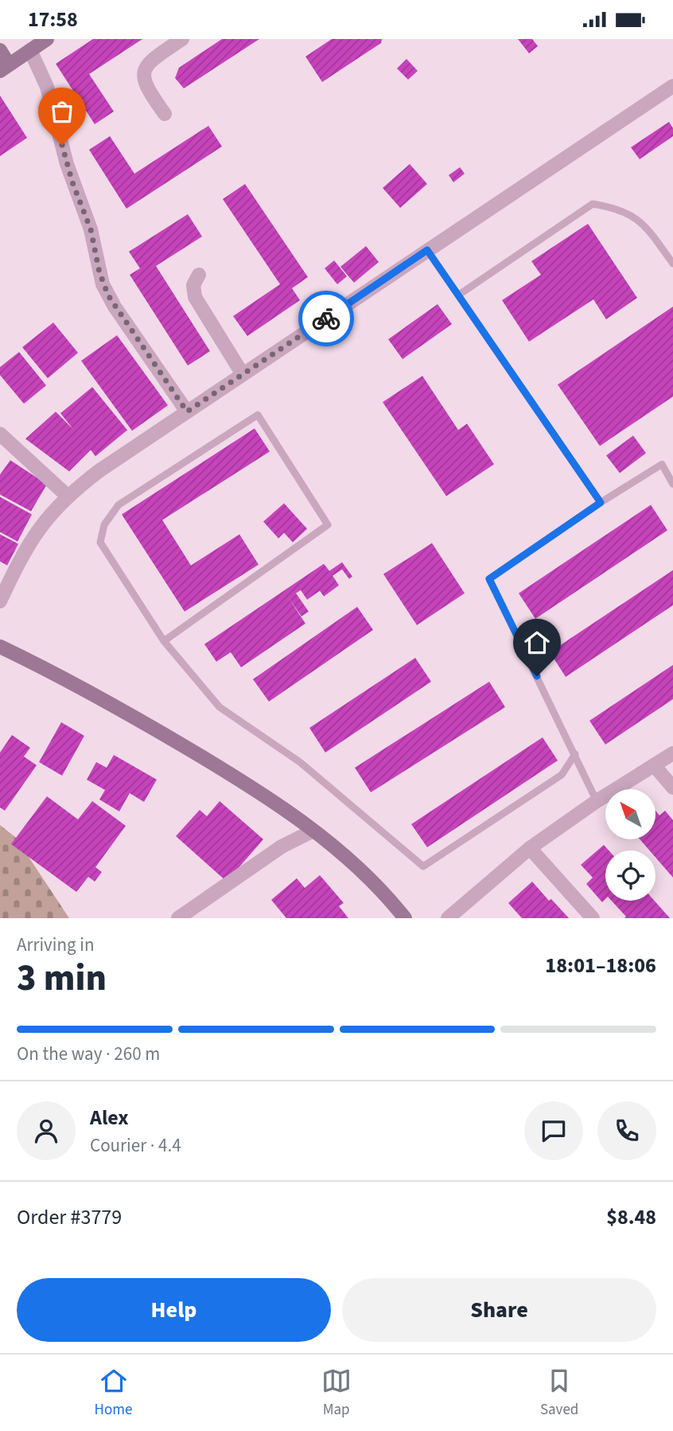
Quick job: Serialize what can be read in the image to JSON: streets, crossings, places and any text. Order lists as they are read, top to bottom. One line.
{"north":"top left","page":{"status":"17:58","heading":["3 min","Arriving in","18:01–18:06"],"panel":["Alex","Courier · 4.4","Order #3779","$8.48"],"bar":"On the way · 260 m","buttons":["Help","Share"],"tabs":["Home","Map","Saved"]}}
